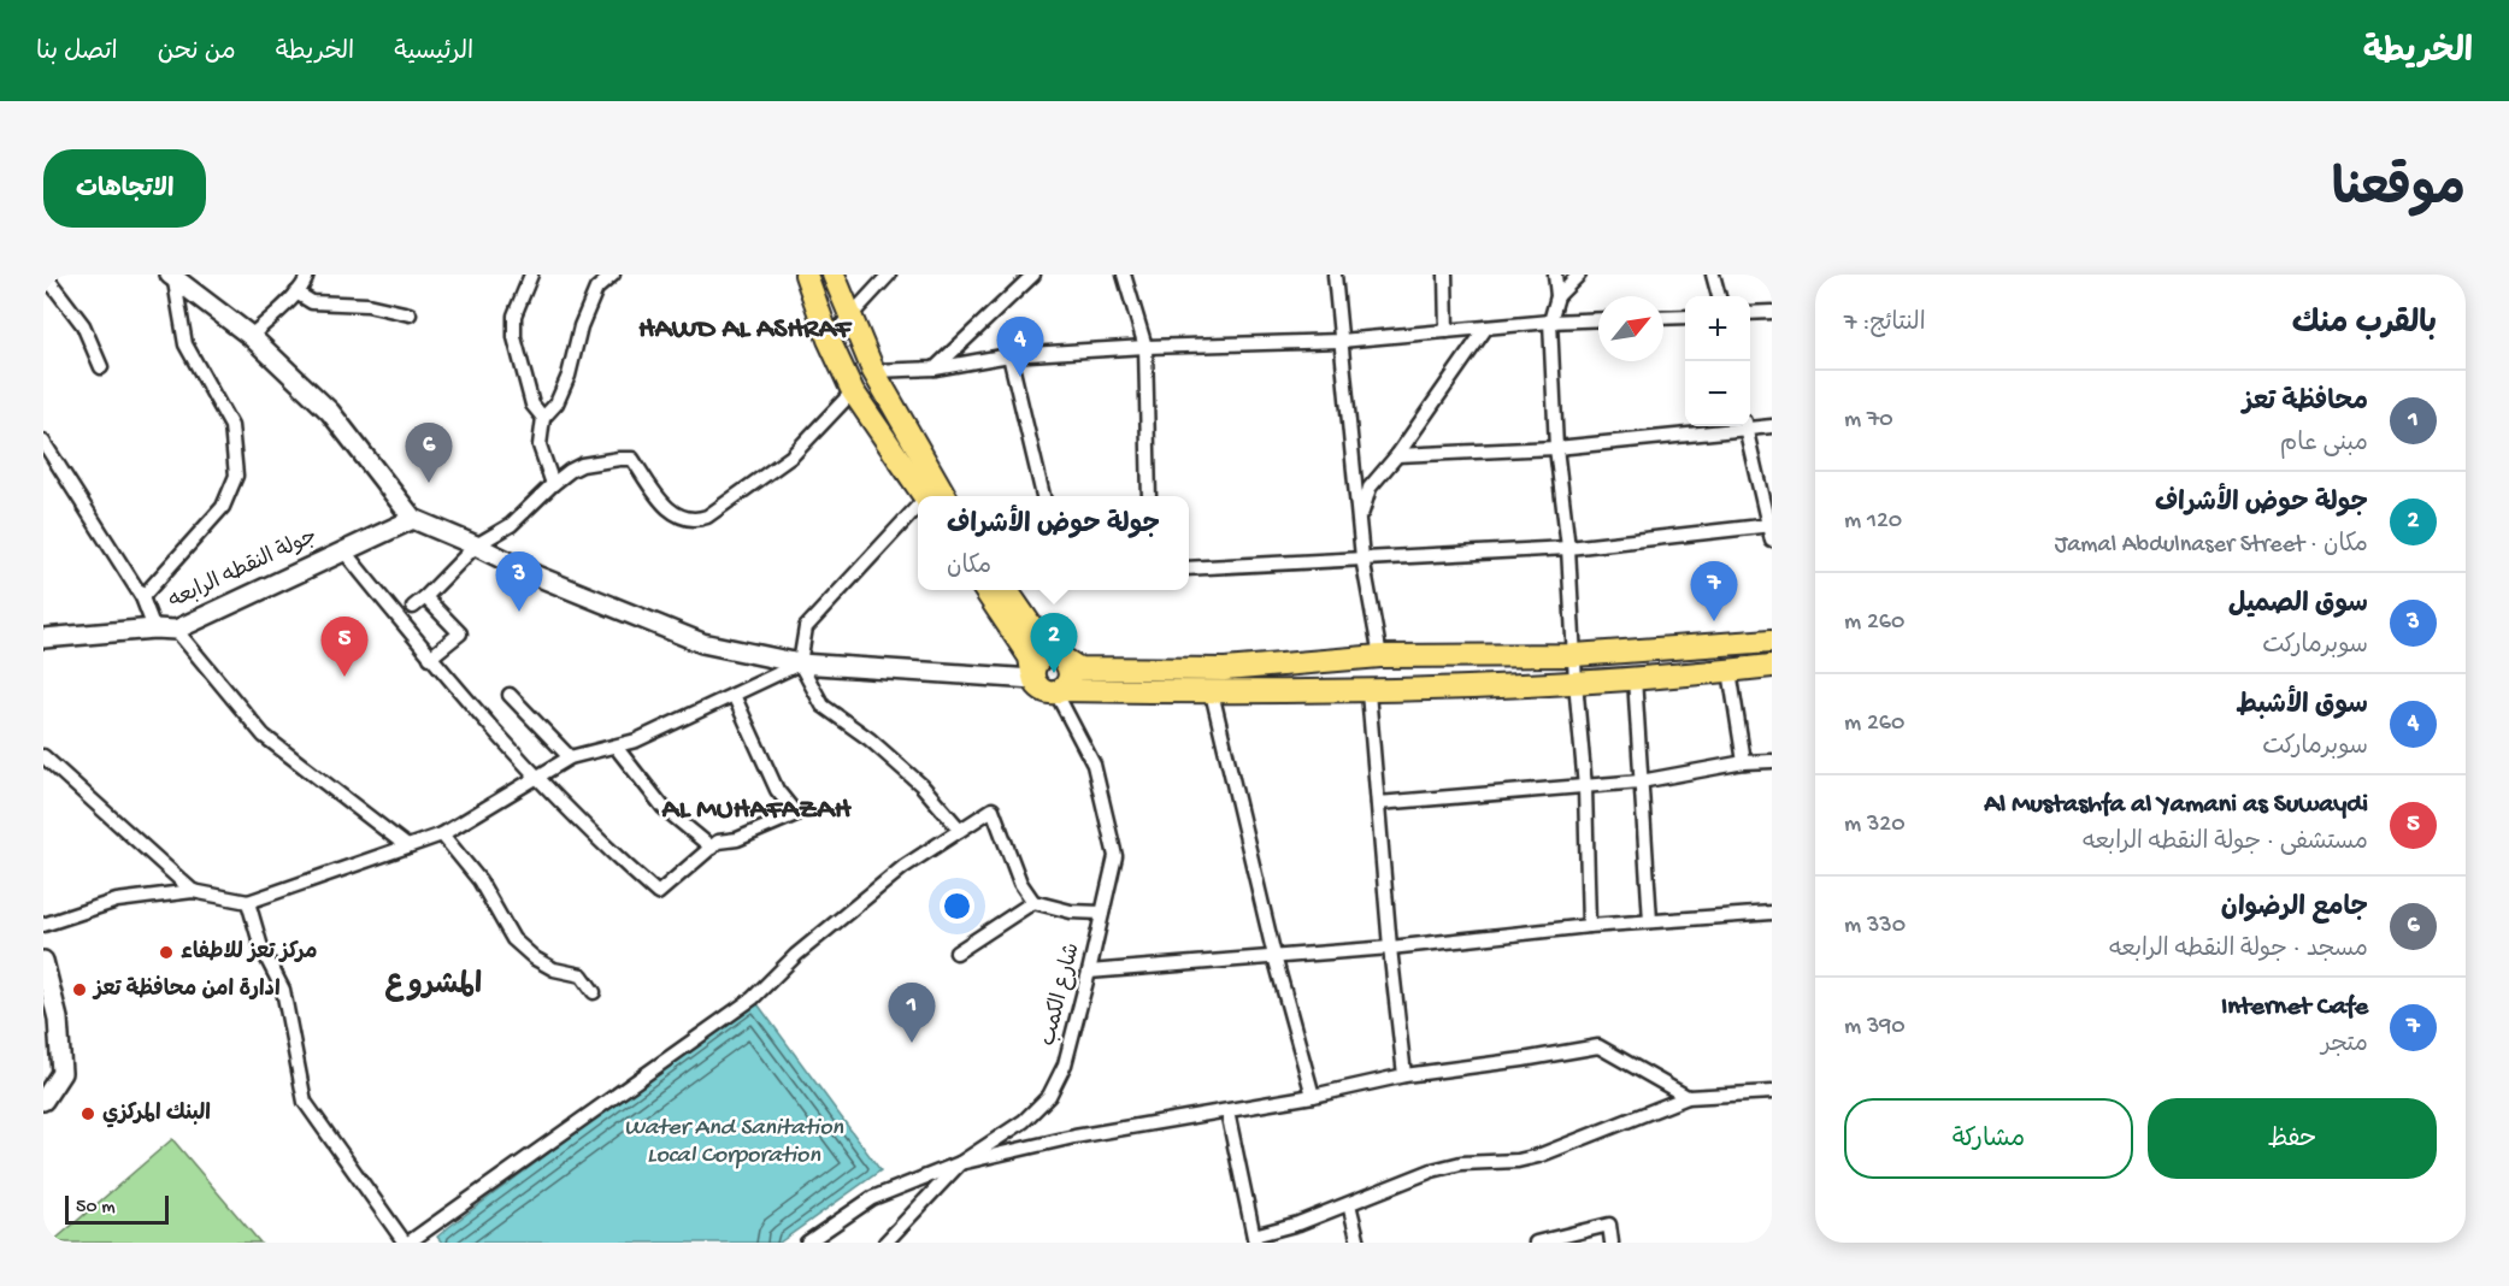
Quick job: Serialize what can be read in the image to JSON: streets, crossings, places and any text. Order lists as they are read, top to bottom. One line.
{"streets":{"main road":["جولة النقطه الرابعه"],"street":["شارع الكمب"]},"districts":["HAWD AL ASHRAF","AL MUHAFAZAH","المشروع"],"water":["Water And Sanitation Local Corporation"],"places":["مركز تعز للاطفاء","ادارة امن محافظة تعز","البنك المركزي"],"scale_bar":"50 m","north":"top right","page":{"header":"الخريطة","nav":["الرئيسية","الخريطة","من نحن","اتصل بنا"],"title":"موقعنا","buttons":["الاتجاهات",["حفظ","مشاركة"]],"heading":["بالقرب منك","النتائج: 7"],"map_buttons":["+","−"],"pins":["4","6","3","7","2","5","1"],"list":[{"mark":"1","name":"محافظة تعز","note":"مبنى عام","value":"70 m"},{"mark":"2","name":"جولة حوض الأشراف","note":"مكان · Jamal Abdulnaser Street","value":"120 m"},{"mark":"3","name":"سوق الصميل","note":"سوبرماركت","value":"260 m"},{"mark":"4","name":"سوق الأشبط","note":"سوبرماركت","value":"260 m"},{"mark":"5","name":"Al Mustashfa al Yamani as Suwaydi","note":"مستشفى · جولة النقطه الرابعه","value":"320 m"},{"mark":"6","name":"جامع الرضوان","note":"مسجد · جولة النقطه الرابعه","value":"330 m"},{"mark":"7","name":"Internet Cafe","note":"متجر","value":"390 m"}],"popup":["جولة حوض الأشراف","مكان"],"scale":"50 m"}}
